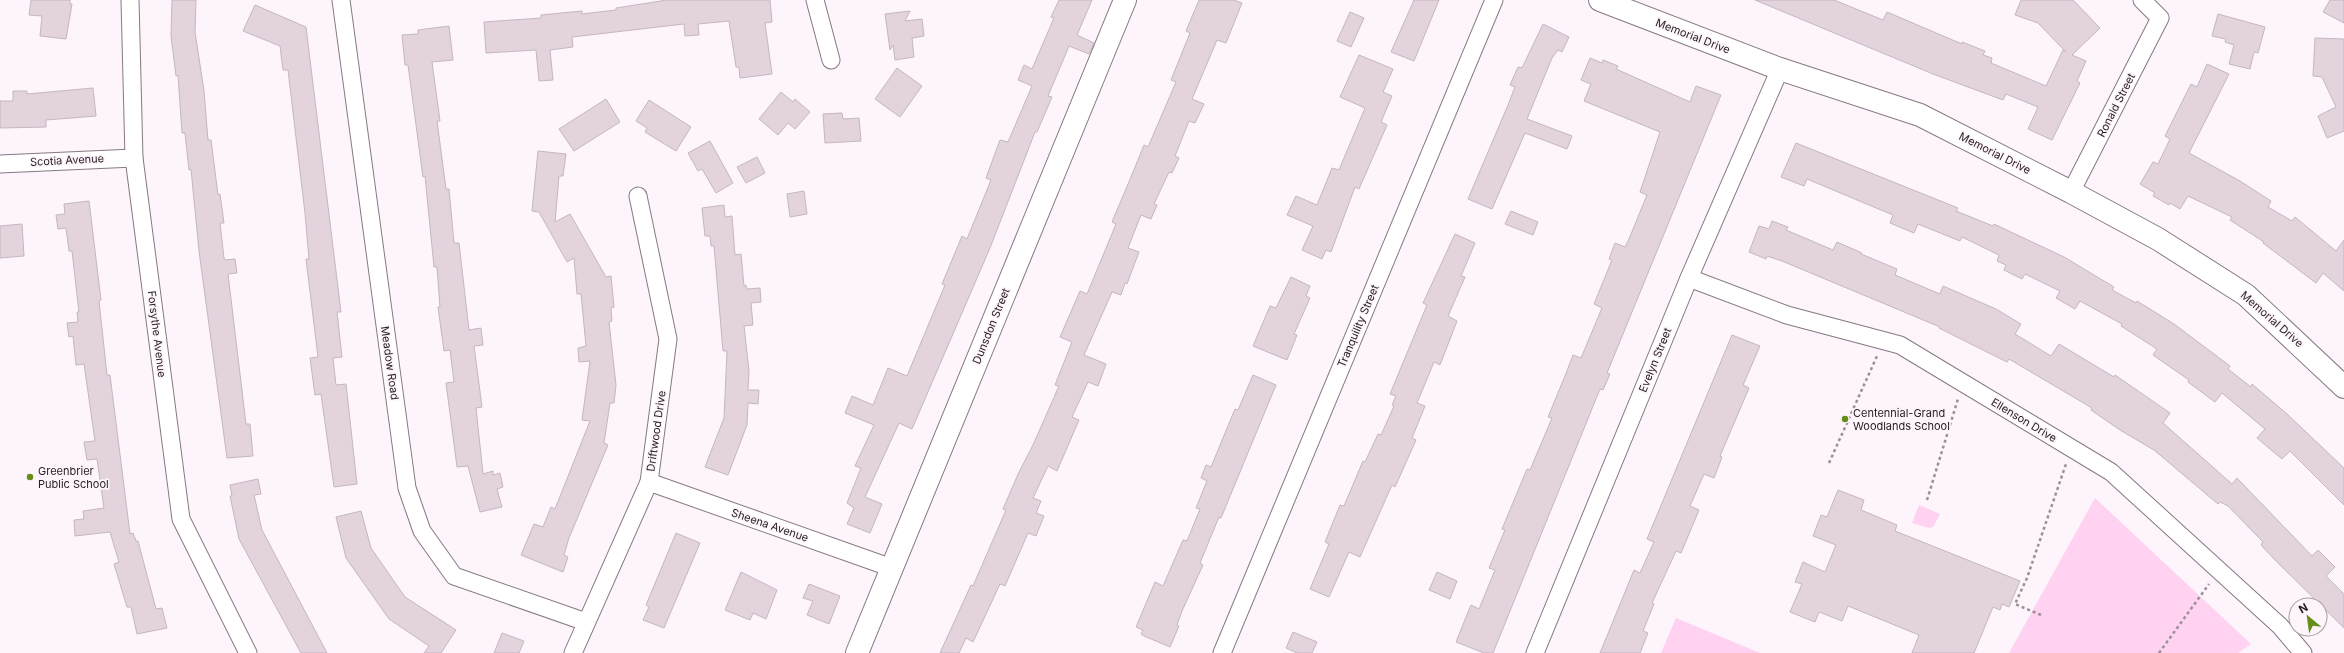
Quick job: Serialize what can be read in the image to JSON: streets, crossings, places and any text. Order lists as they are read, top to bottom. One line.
{"streets":{"main road":["Memorial Drive","Dunsdon Street"],"street":["Ronald Street","Scotia Avenue","Tranquility Street","Forsythe Avenue","Evelyn Street","Meadow Road","Ellenson Drive","Driftwood Drive","Sheena Avenue"]},"crossings":[["Memorial Drive","Ronald Street"],["Memorial Drive","Evelyn Street"],["Scotia Avenue","Forsythe Avenue"],["Dunsdon Street","Sheena Avenue"],["Evelyn Street","Ellenson Drive"],["Meadow Road","Driftwood Drive"],["Driftwood Drive","Sheena Avenue"]],"places":["Centennial-Grand Woodlands School","Greenbrier Public School"],"north":"top left"}
